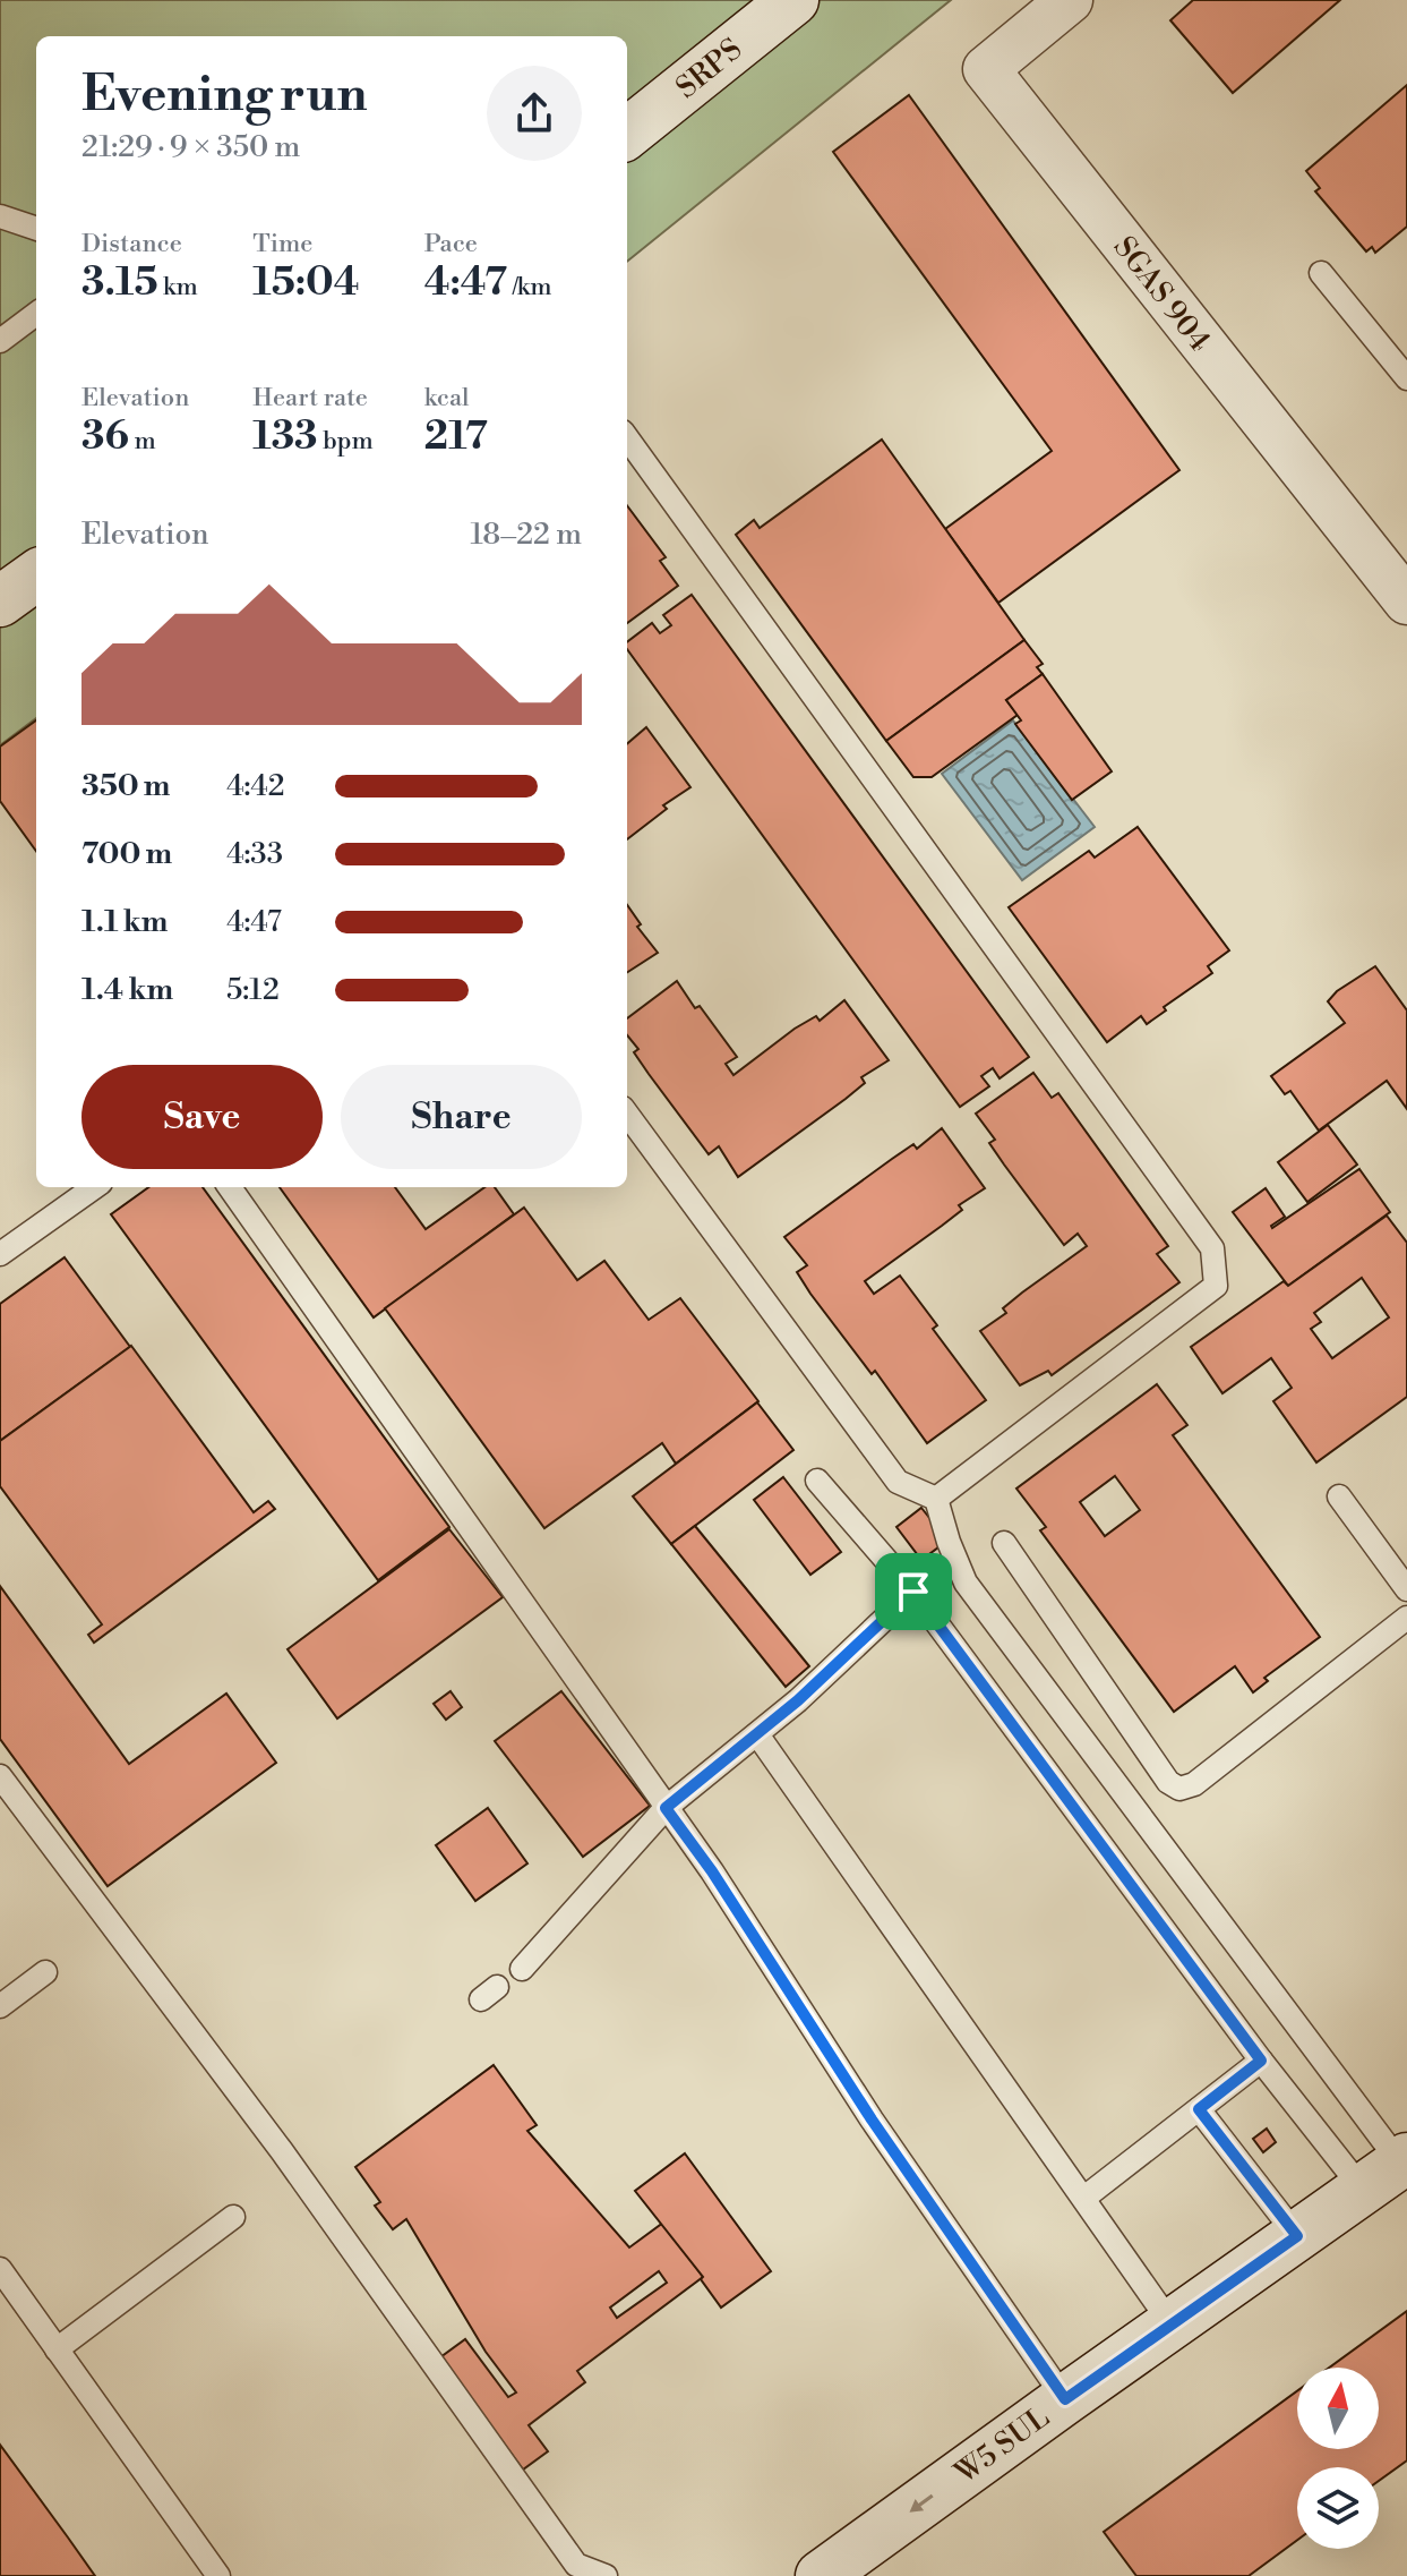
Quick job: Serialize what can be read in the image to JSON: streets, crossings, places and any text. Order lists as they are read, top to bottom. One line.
{"streets":{"main road":["SRPS","W5 SUL"],"street":["SGAS 904"]},"one_way":["W5 SUL"],"north":"top","page":{"heading":["Evening run","21:29 · 9 × 350 m"],"stats":[["Distance","3.15 km"],["Time","15:04"],["Pace","4:47 /km"],["Elevation","36 m"],["Heart rate","133 bpm"],["kcal","217"]],"chart":["Elevation","18–22 m"],"list":[{"name":"350 m","note":"4:42"},{"name":"700 m","note":"4:33"},{"name":"1.1 km","note":"4:47"},{"name":"1.4 km","note":"5:12"}],"buttons":["Save","Share"]}}
